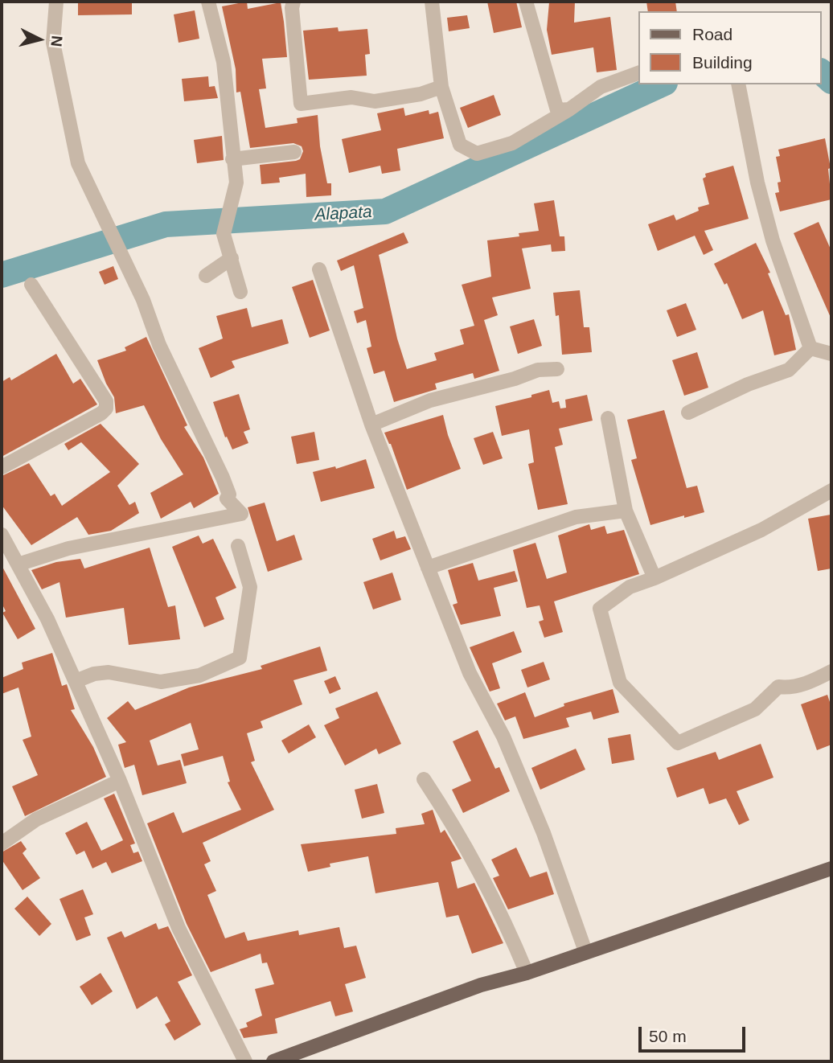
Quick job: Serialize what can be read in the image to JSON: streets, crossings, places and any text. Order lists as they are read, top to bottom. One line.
{"water":["Alapata"],"legend":["Road","Building"],"scale_bar":"50 m","north":"right"}
